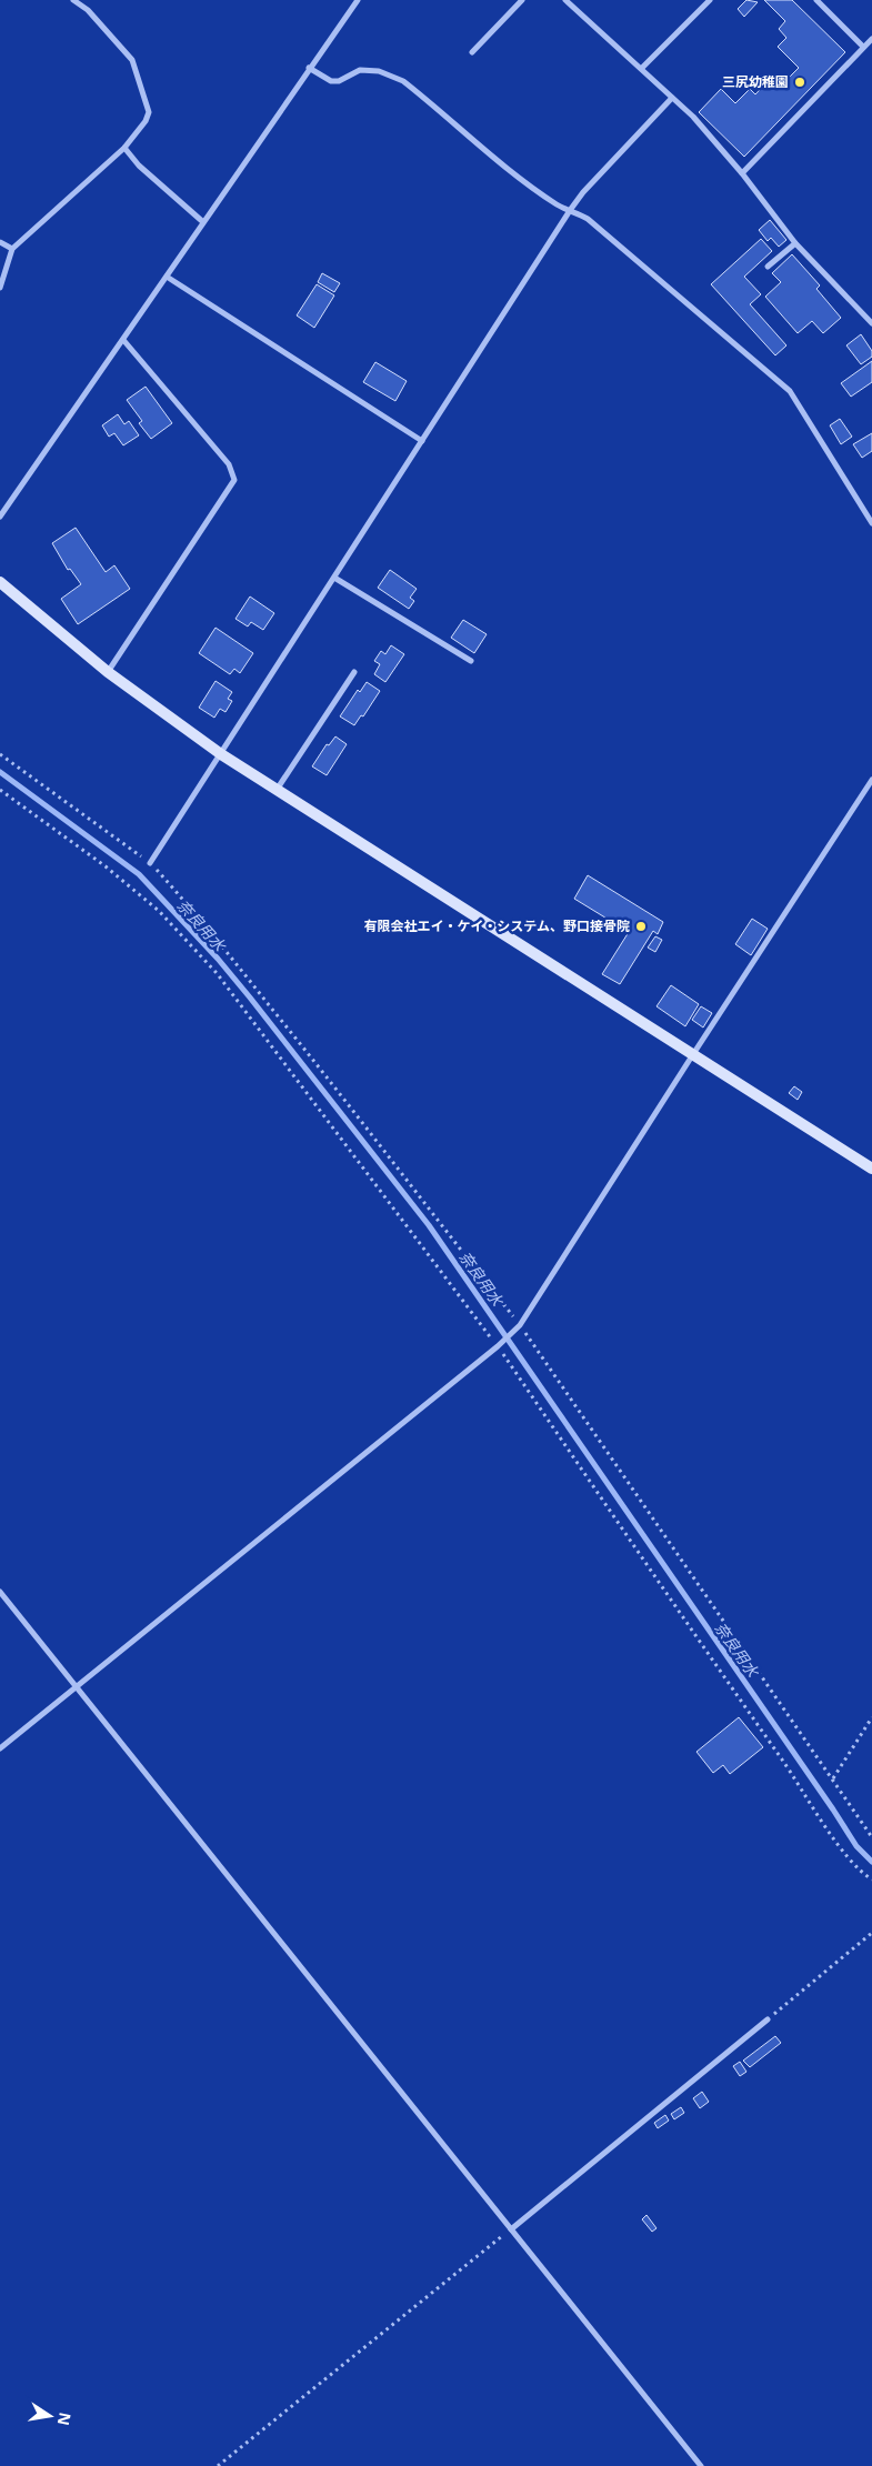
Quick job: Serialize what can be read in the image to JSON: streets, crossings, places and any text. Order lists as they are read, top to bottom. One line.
{"water":["奈良用水"],"places":["三尻幼稚園","有限会社エイ・ケイ・システム、野口接骨院"],"north":"right"}
